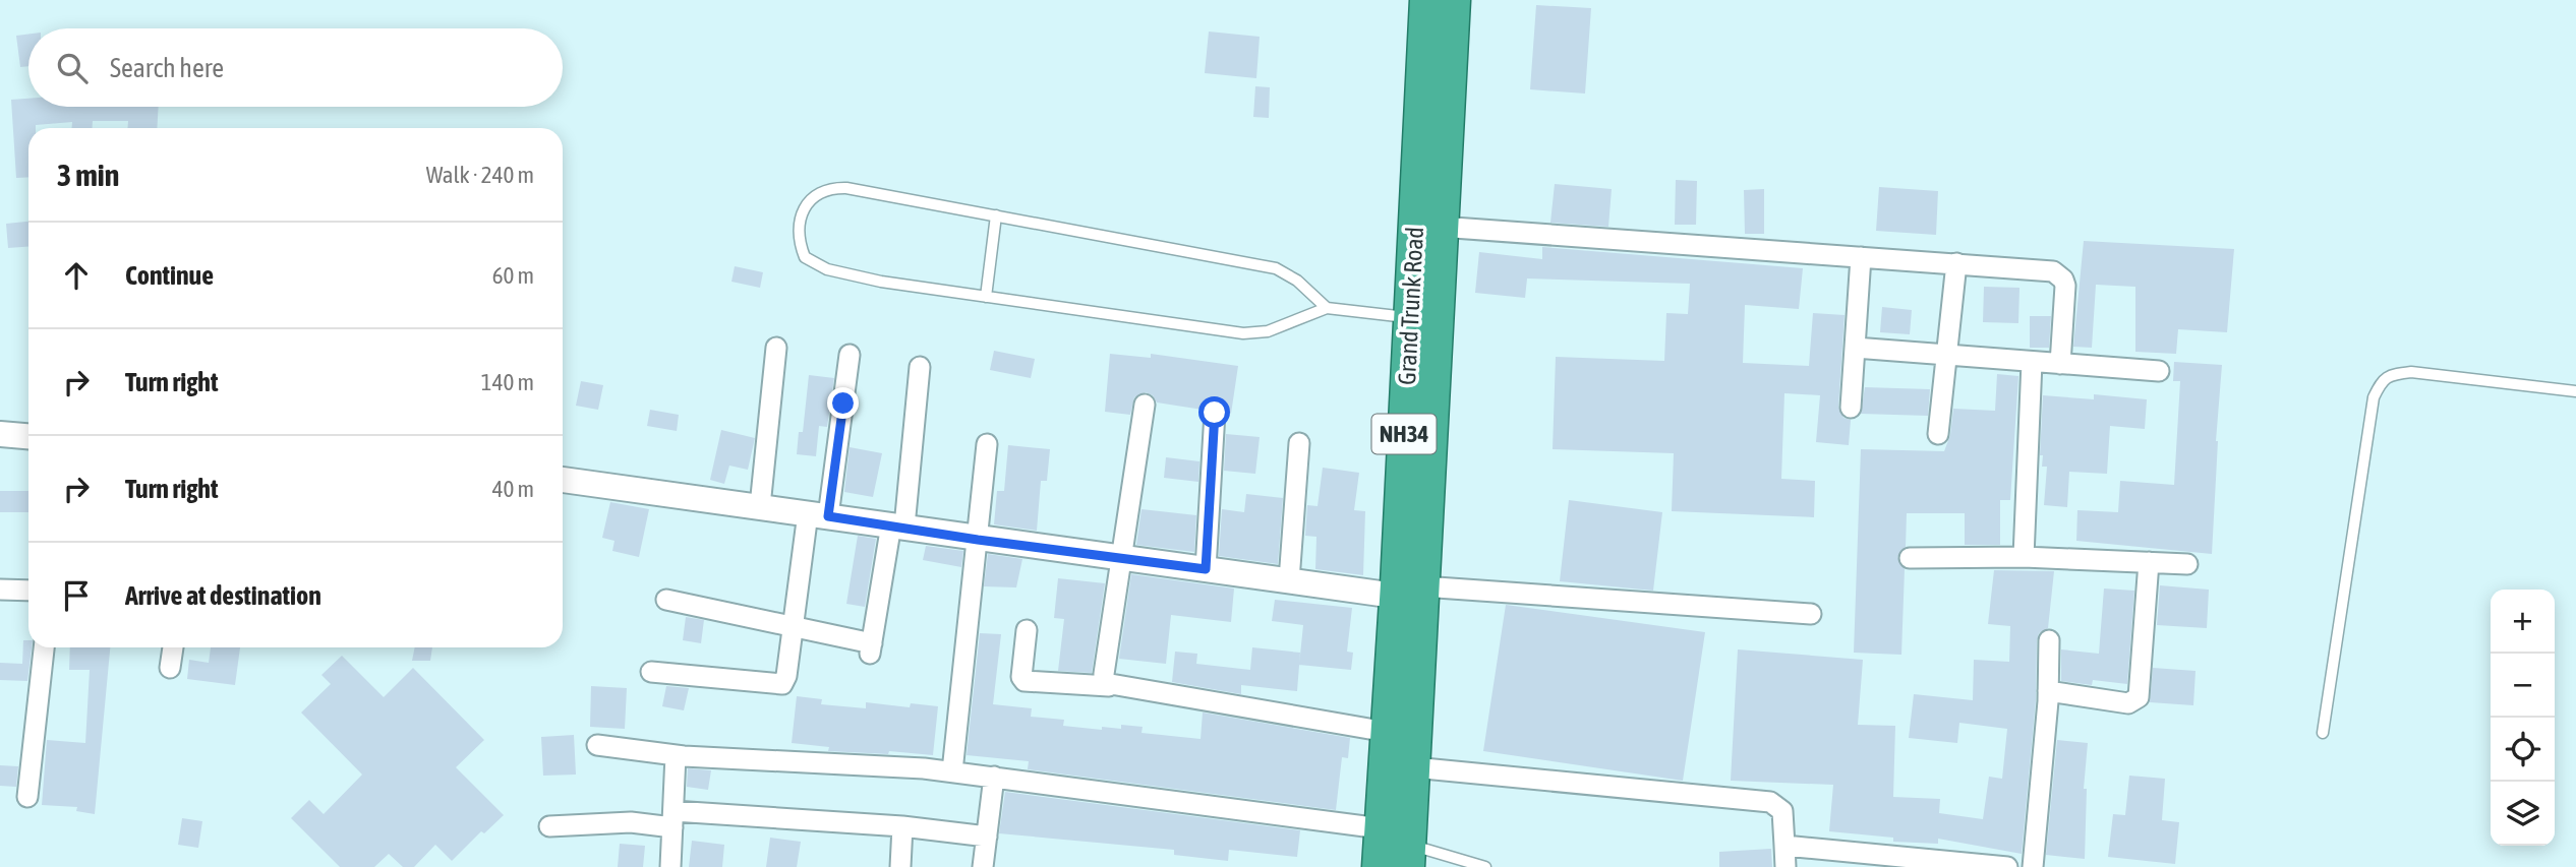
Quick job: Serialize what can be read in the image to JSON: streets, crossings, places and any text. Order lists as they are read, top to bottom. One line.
{"streets":{"highway":["Grand Trunk Road","NH34"]},"page":{"search":"Search here","heading":["3 min","Walk · 240 m"],"list":[["Continue","60 m"],["Turn right","140 m"],["Turn right","40 m"],"Arrive at destination"],"map_buttons":["+","−"]}}
